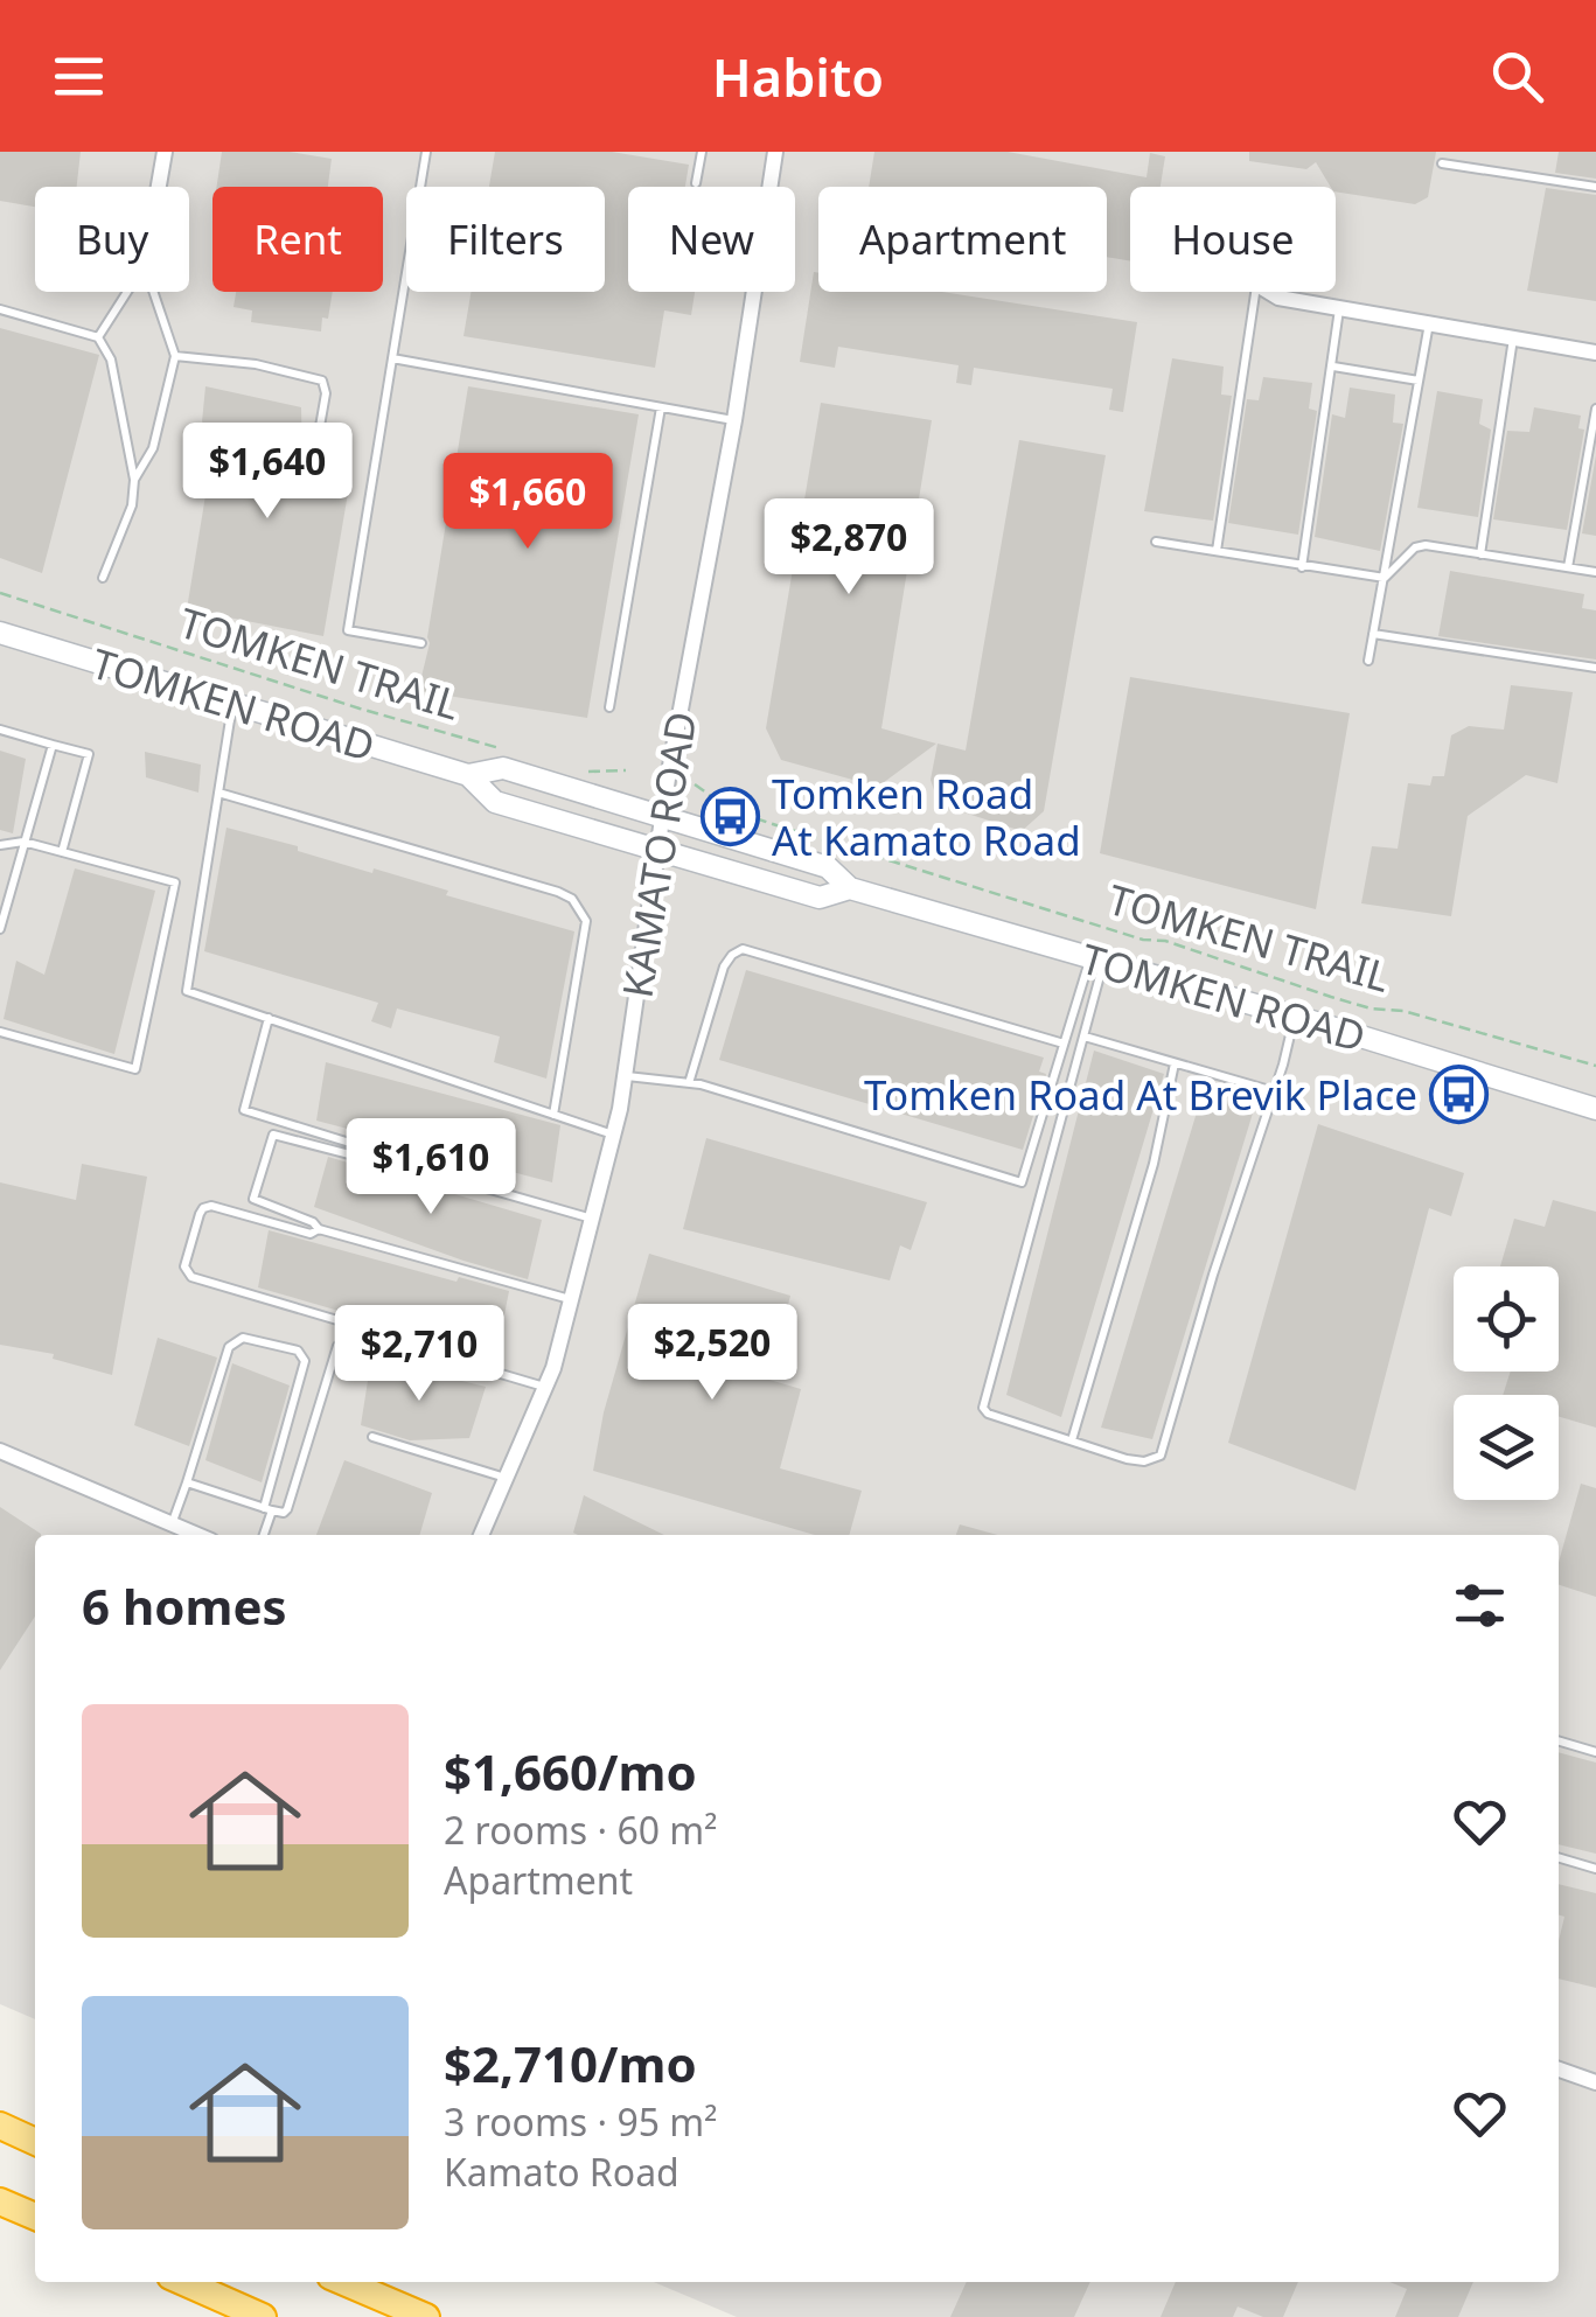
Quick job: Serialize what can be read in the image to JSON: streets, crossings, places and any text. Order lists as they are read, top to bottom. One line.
{"streets":{"main road":["TOMKEN ROAD"],"street":["KAMATO ROAD"],"path":["TOMKEN TRAIL"]},"crossings":[["TOMKEN ROAD","KAMATO ROAD"]],"places":{"bus stop":["Tomken Road At Kamato Road","Tomken Road At Brevik Place"]},"page":{"header":"Habito","chip":["Buy","Rent","Filters","New","Apartment","House"],"price":["$1,640","$1,660","$2,870","$1,610","$2,520","$2,710"],"heading":"6 homes","list":[{"name":"$1,660/mo","note":"2 rooms · 60 m² · Apartment"},{"name":"$2,710/mo","note":"3 rooms · 95 m² · Kamato Road"}]}}
